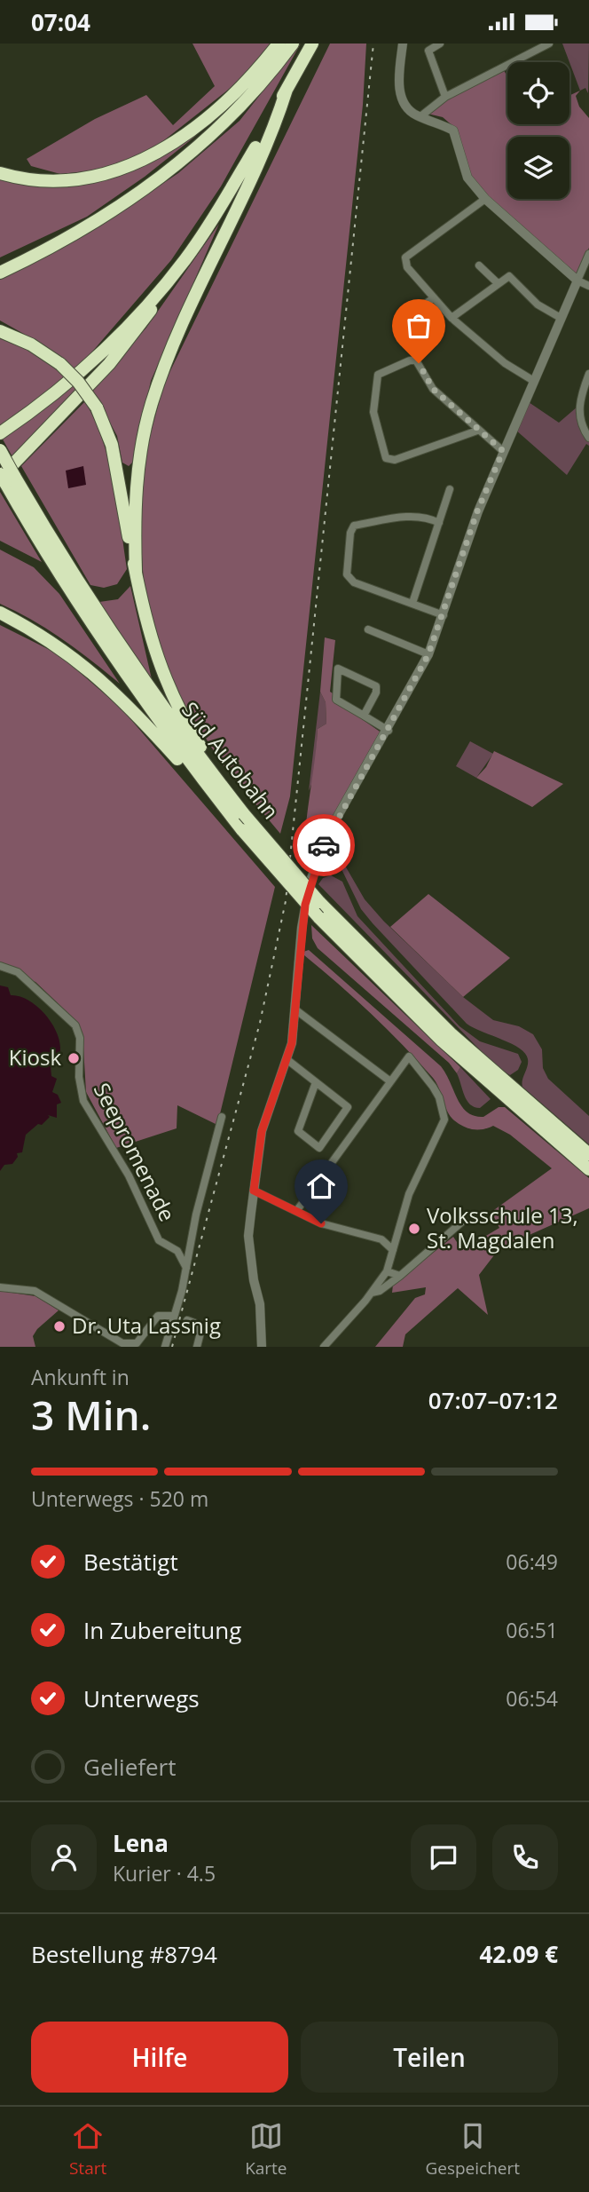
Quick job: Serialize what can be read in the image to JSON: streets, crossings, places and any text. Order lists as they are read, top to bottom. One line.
{"streets":{"highway":["Süd Autobahn"],"street":["Seepromenade"]},"places":["Kiosk","Volksschule 13, St. Magdalen","Dr. Uta Lassnig"],"page":{"status":"07:04","heading":["3 Min.","Ankunft in","07:07–07:12"],"panel":["Lena","Kurier · 4.5","Bestellung #8794","42.09 €"],"bar":"Unterwegs · 520 m","list":[["Bestätigt","06:49"],["In Zubereitung","06:51"],["Unterwegs","06:54"],"Geliefert"],"buttons":["Hilfe","Teilen"],"tabs":["Start","Karte","Gespeichert"]}}
